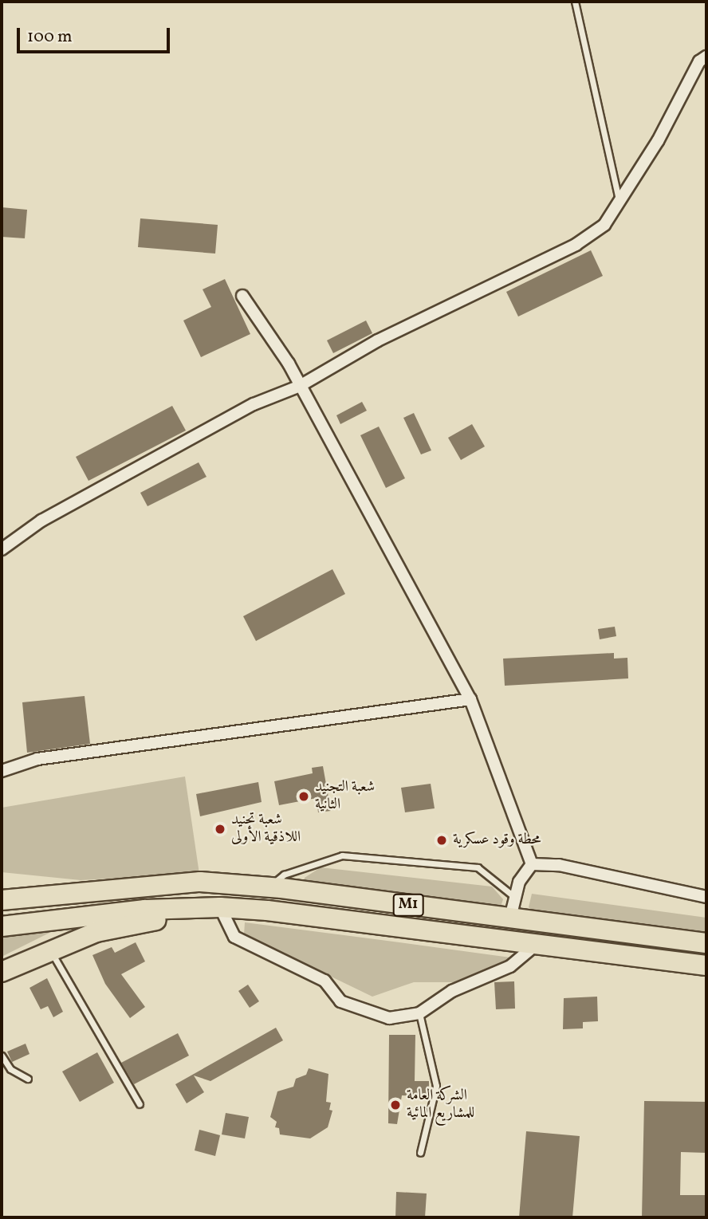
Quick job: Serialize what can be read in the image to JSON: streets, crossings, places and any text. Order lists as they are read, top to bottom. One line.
{"streets":{"highway":["M1"]},"places":["شعبة التجنيد الثانية","شعبة تجنيد اللاذقية الأولى","محطة وقود عسكرية","الشركة العامة للمشاريع المائية"],"scale_bar":"100 m"}
